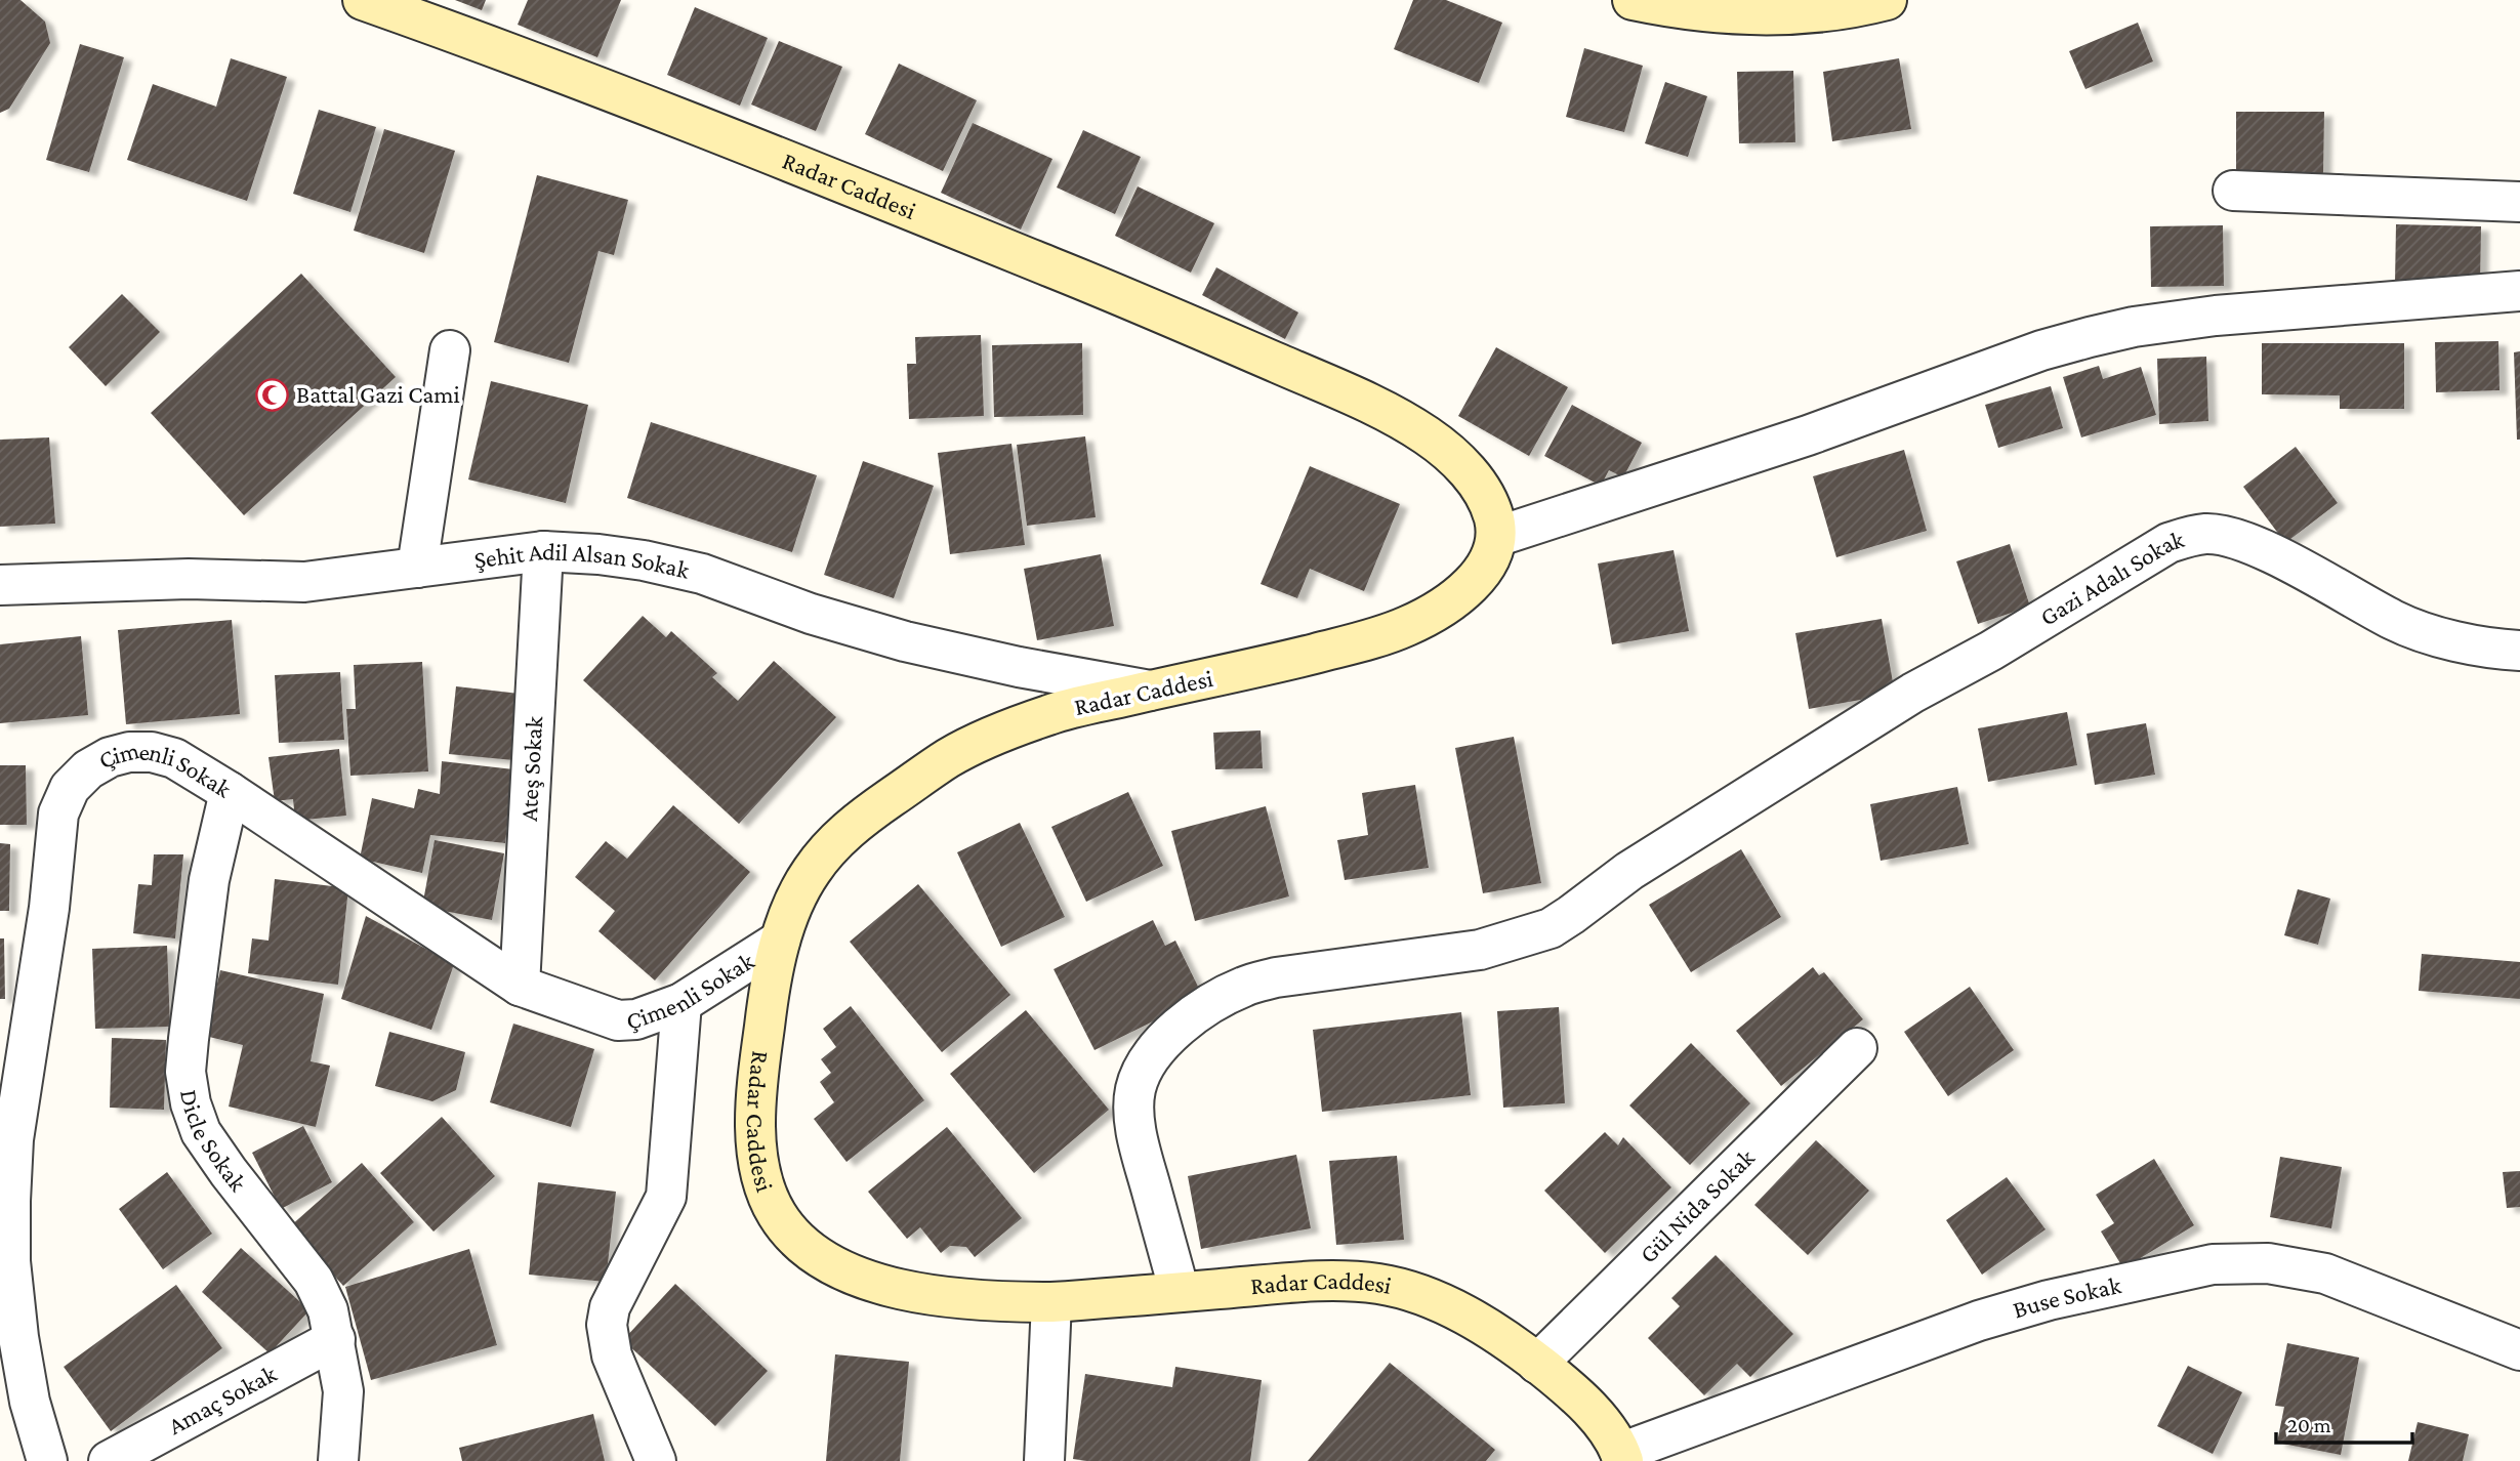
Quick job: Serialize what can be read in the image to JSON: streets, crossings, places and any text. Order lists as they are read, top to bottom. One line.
{"streets":{"street":["Radar Caddesi","Şehit Adil Alsan Sokak","Gazi Adalı Sokak","Ateş Sokak","Çimenli Sokak","Dicle Sokak","Gül Nida Sokak","Buse Sokak","Amaç Sokak"]},"crossings":[["Radar Caddesi","Şehit Adil Alsan Sokak"],["Radar Caddesi","Gazi Adalı Sokak"],["Radar Caddesi","Çimenli Sokak"],["Radar Caddesi","Gül Nida Sokak"],["Radar Caddesi","Buse Sokak"],["Şehit Adil Alsan Sokak","Ateş Sokak"],["Ateş Sokak","Çimenli Sokak"],["Çimenli Sokak","Dicle Sokak"],["Dicle Sokak","Amaç Sokak"]],"places":{"mosque":["Battal Gazi Cami"]},"scale_bar":"20 m"}
